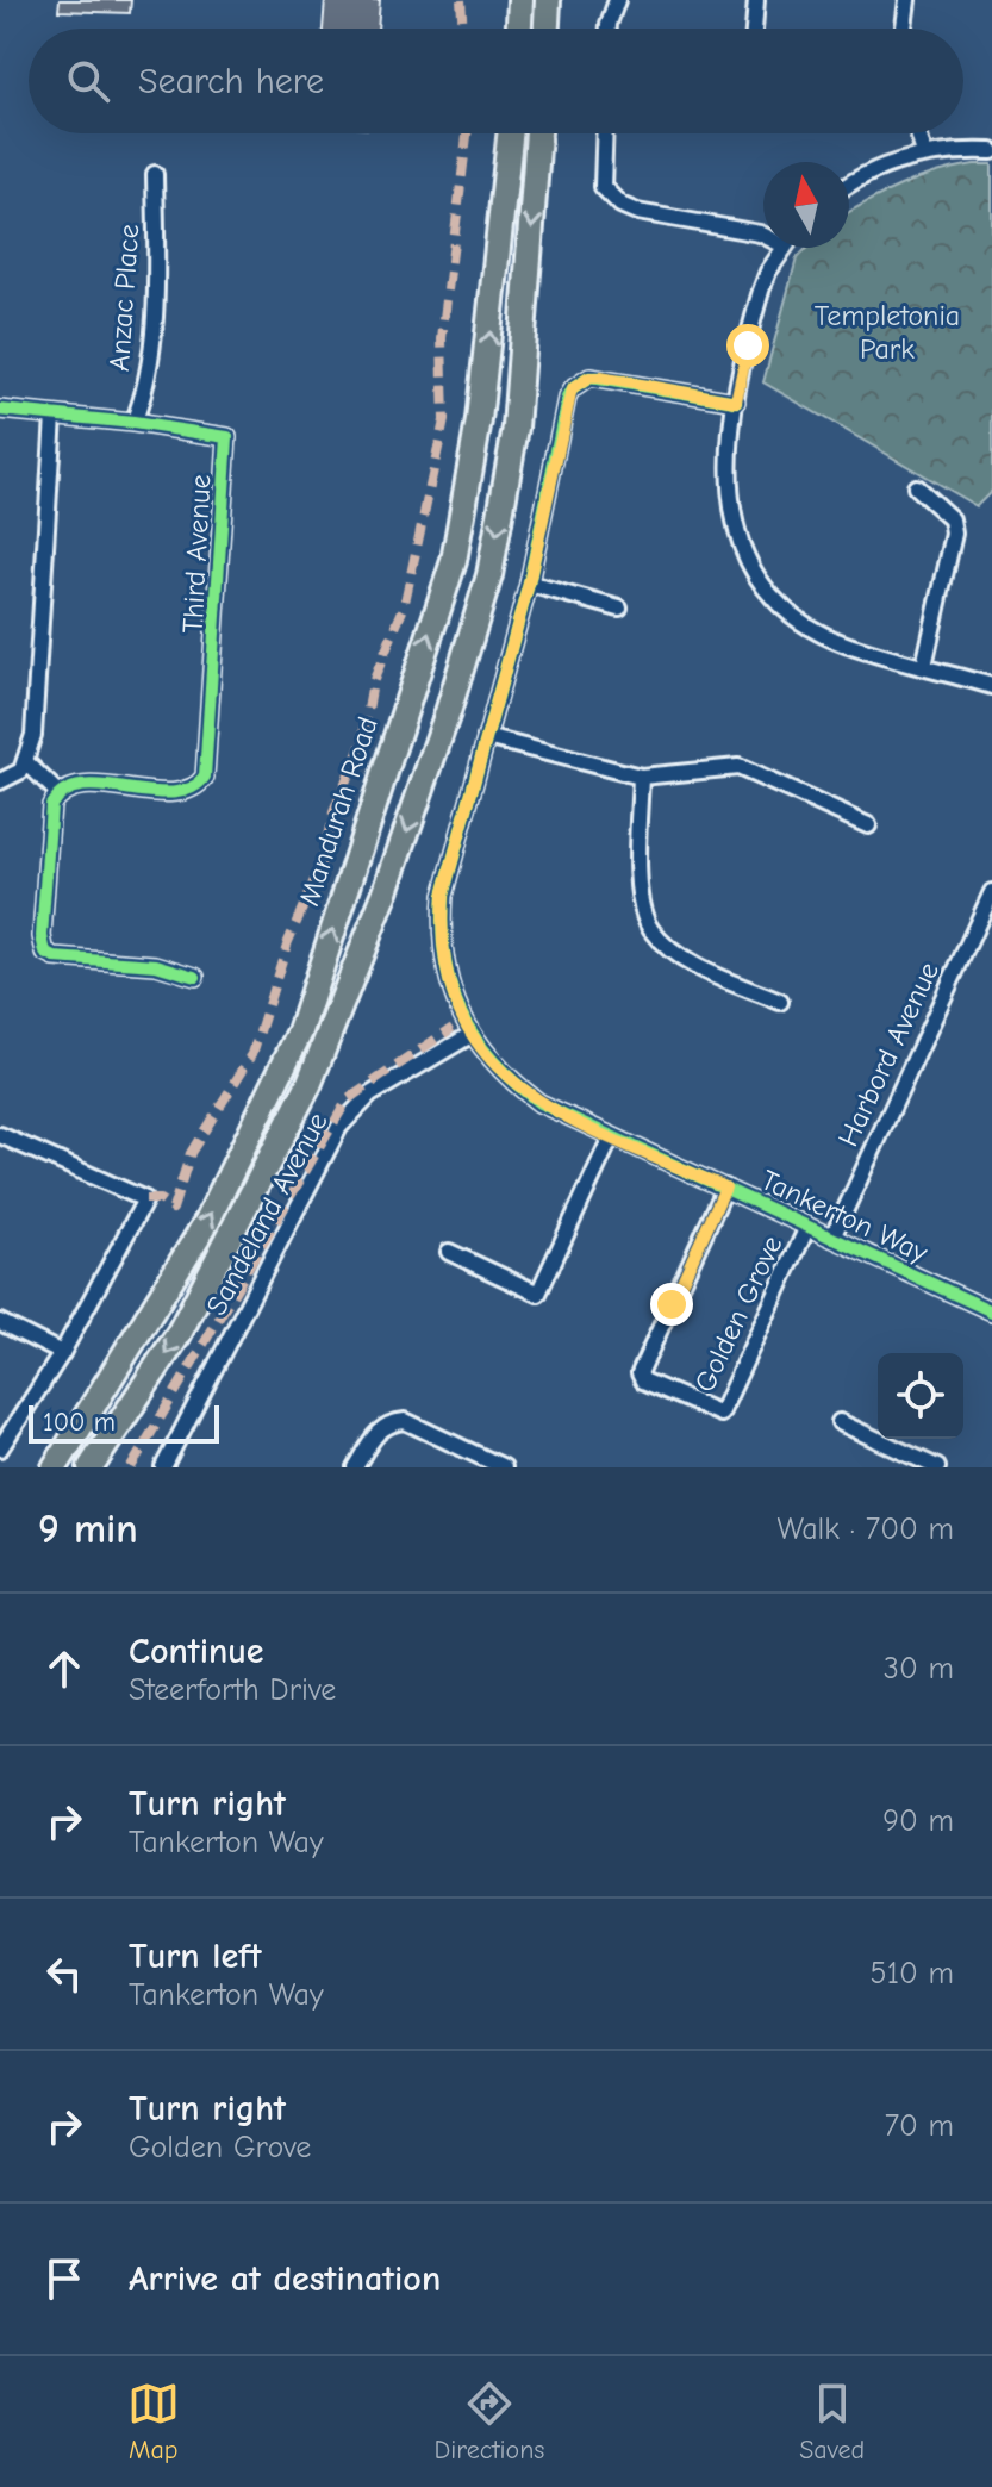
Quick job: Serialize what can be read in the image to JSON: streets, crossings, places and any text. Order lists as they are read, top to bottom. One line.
{"streets":{"highway":["Mandurah Road"],"street":["Anzac Place","Third Avenue","Harbord Avenue","Sandeland Avenue","Tankerton Way","Golden Grove"]},"crossings":[["Anzac Place","Third Avenue"],["Harbord Avenue","Tankerton Way"],["Sandeland Avenue","Tankerton Way"],["Tankerton Way","Golden Grove"]],"parks":["Templetonia Park"],"scale_bar":"100 m","north":"top","page":{"search":"Search here","scale":"100 m","heading":["9 min","Walk · 700 m"],"list":[["Continue","Steerforth Drive","30 m"],["Turn right","Tankerton Way","90 m"],["Turn left","Tankerton Way","510 m"],["Turn right","Golden Grove","70 m"],"Arrive at destination"],"nav":["Map","Directions","Saved"]}}
